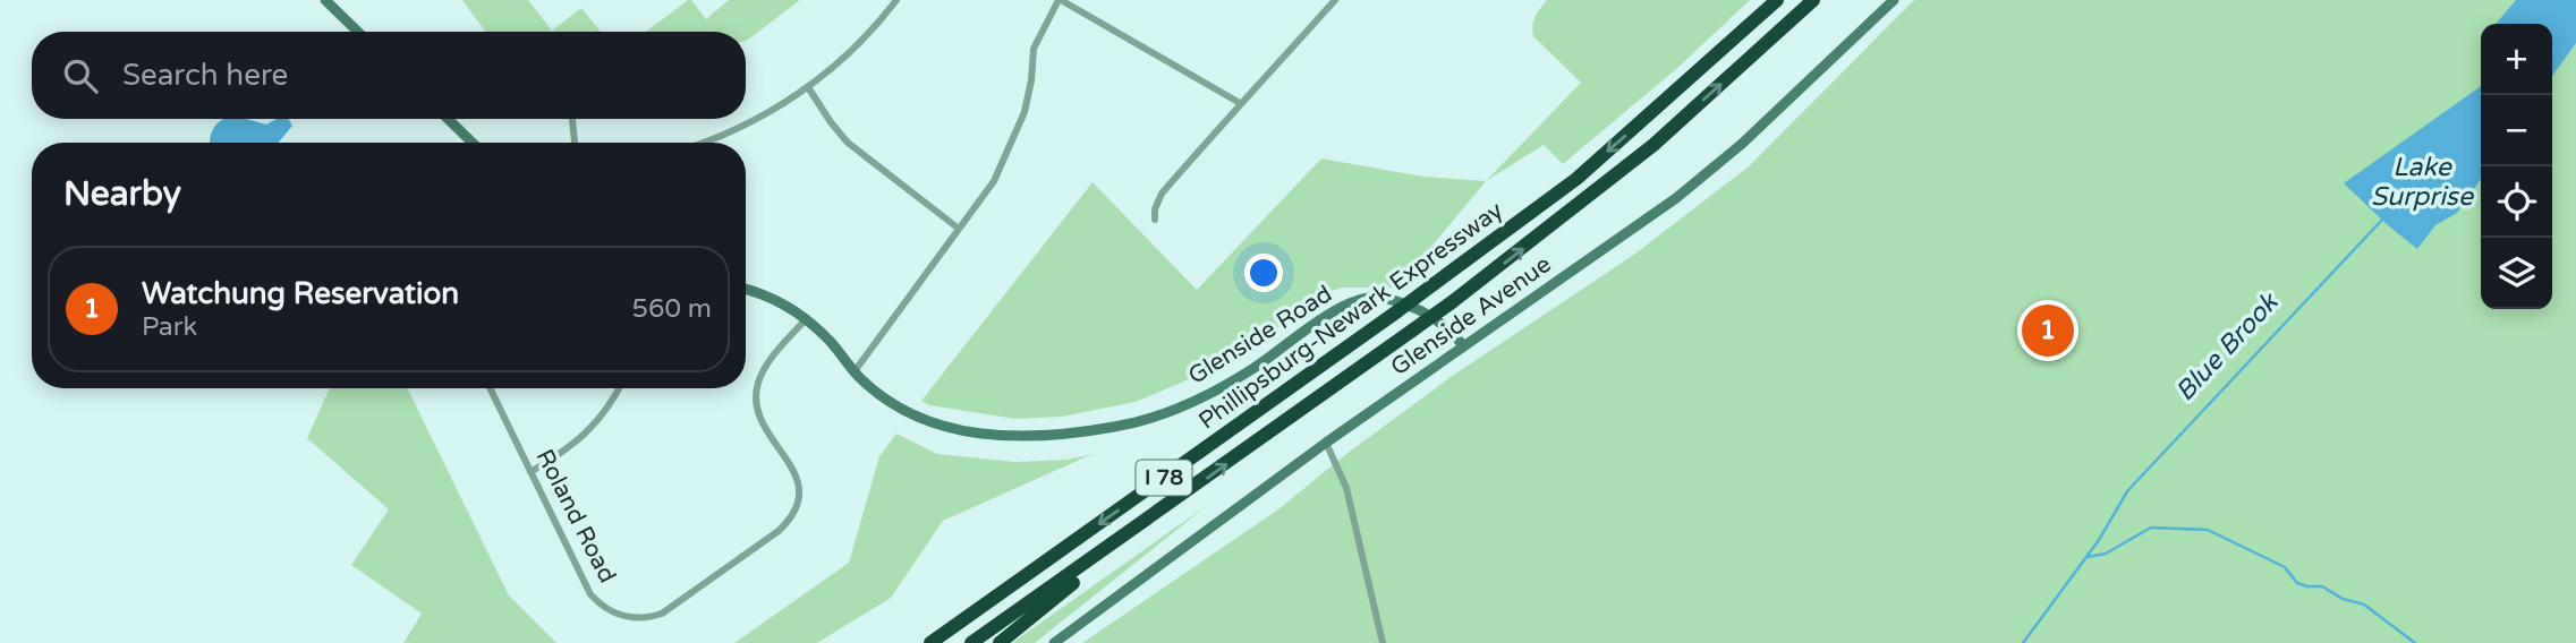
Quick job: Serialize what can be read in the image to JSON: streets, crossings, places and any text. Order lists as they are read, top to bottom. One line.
{"streets":{"highway":["Phillipsburg-Newark Expressway","I 78"],"main road":["Glenside Avenue","Glenside Road"],"street":["Roland Road"]},"crossings":[["Glenside Avenue","Glenside Road"],["Glenside Road","Roland Road"]],"water":["Lake Surprise","Blue Brook"],"page":{"map_buttons":["+","−"],"search":"Search here","heading":"Nearby","list":[{"mark":"1","name":"Watchung Reservation","note":"Park","value":"560 m"}],"pins":"1"}}
